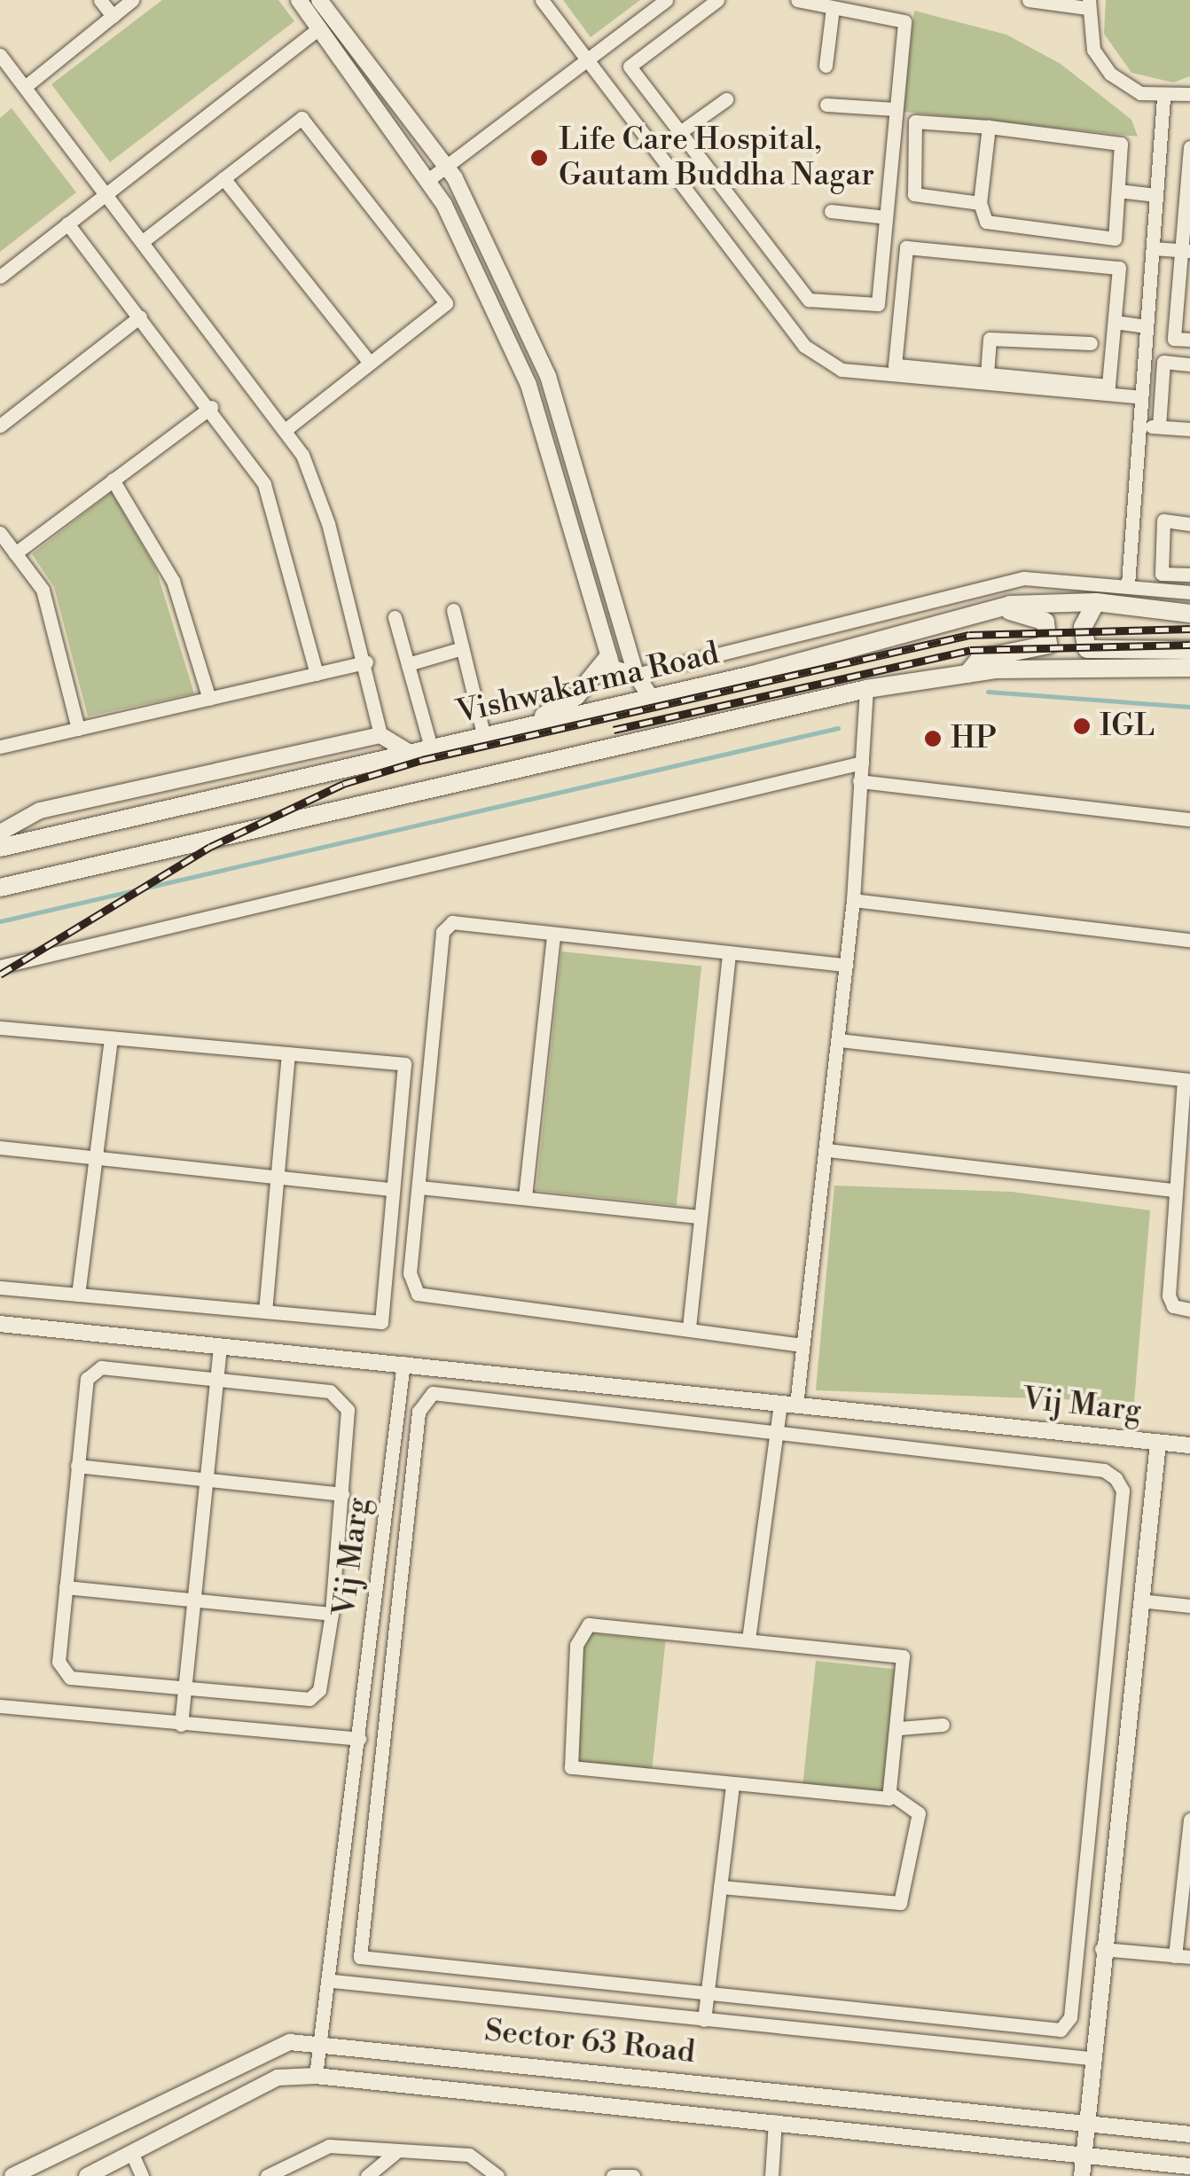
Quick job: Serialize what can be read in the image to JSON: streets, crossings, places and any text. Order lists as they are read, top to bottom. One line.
{"streets":{"main road":["Vishwakarma Road"],"street":["Vij Marg","Sector 63 Road"]},"crossings":[["Vij Marg","Sector 63 Road"]],"places":["Life Care Hospital, Gautam Buddha Nagar","IGL","HP"]}
